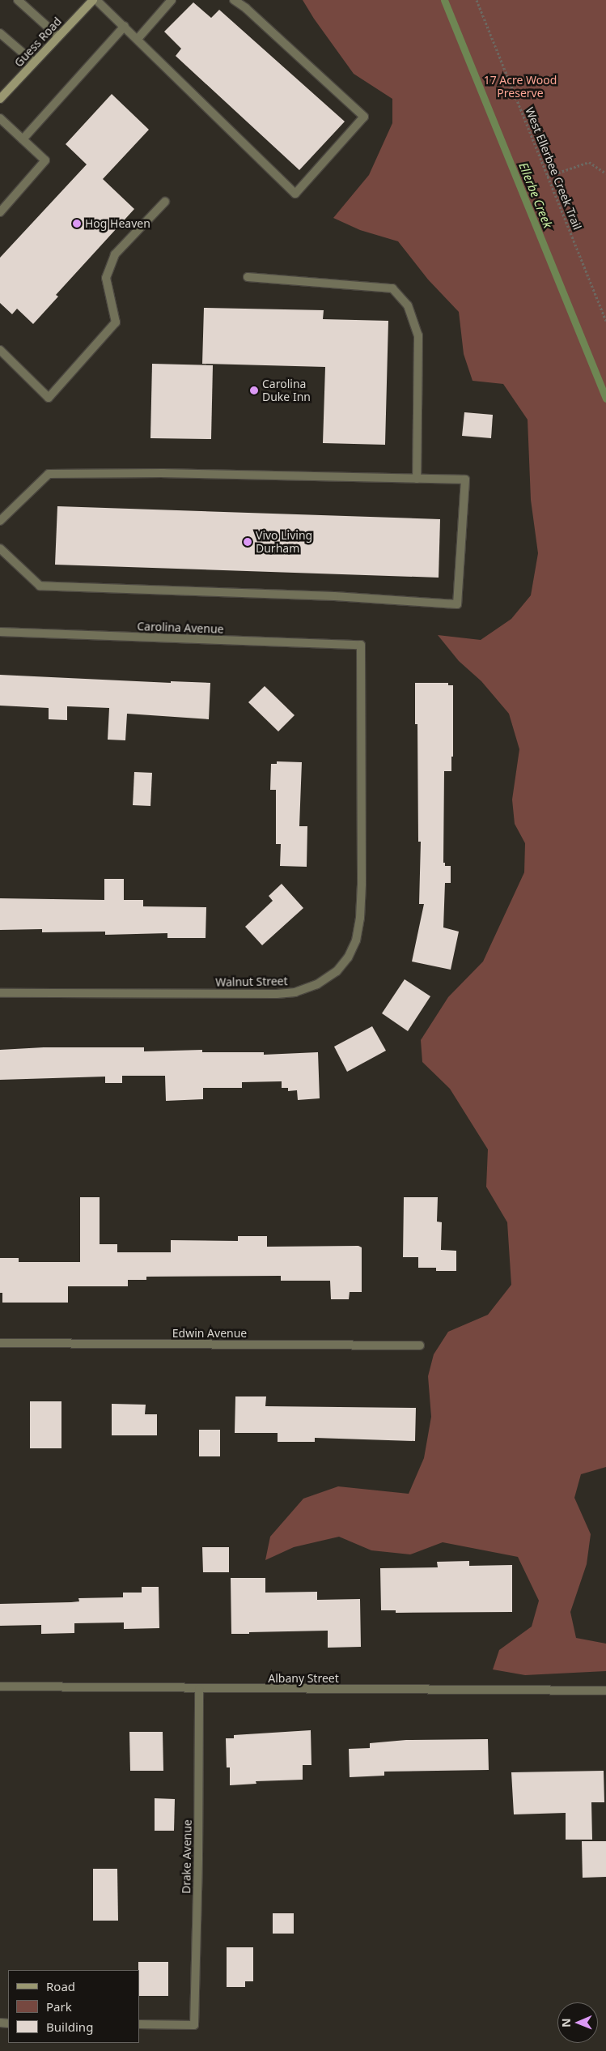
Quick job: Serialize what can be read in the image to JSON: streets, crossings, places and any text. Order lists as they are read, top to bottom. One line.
{"streets":{"main road":["Guess Road"],"street":["Carolina Avenue","Walnut Street","Edwin Avenue","Albany Street","Drake Avenue"],"path":["West Ellerbee Creek Trail"]},"crossings":[["Carolina Avenue","Walnut Street"],["Albany Street","Drake Avenue"]],"water":["Ellerbe Creek"],"parks":["17 Acre Wood Preserve"],"places":["Hog Heaven","Carolina Duke Inn","Vivo Living Durham"],"legend":["Road","Park","Building"],"north":"left"}
